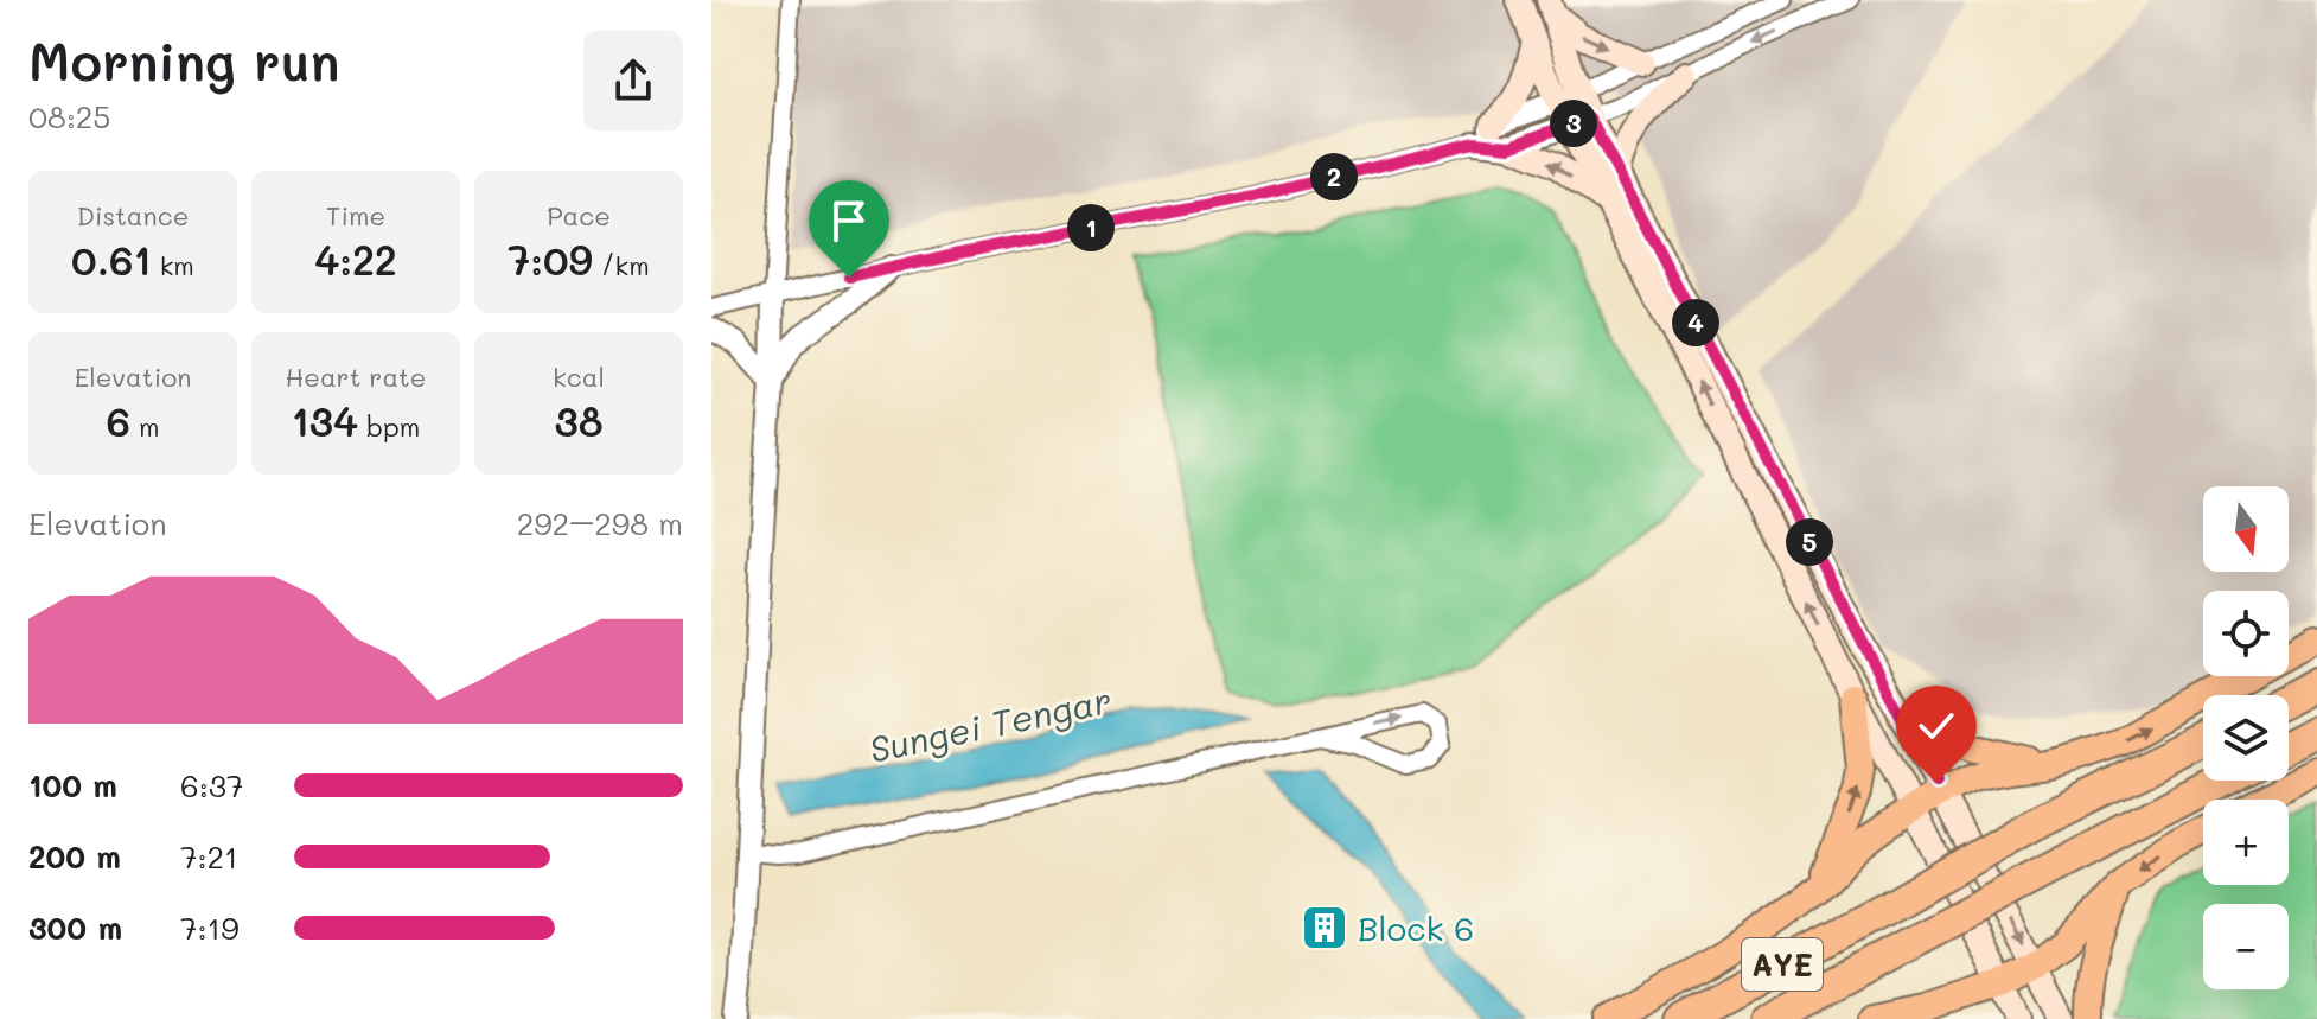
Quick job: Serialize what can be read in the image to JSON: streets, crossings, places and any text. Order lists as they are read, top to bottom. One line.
{"streets":{"highway":["AYE"]},"water":["Sungei Tengar"],"places":{"building":["Block 6"]},"north":"bottom","page":{"heading":["Morning run","08:25"],"pins":["3","2","1","4","5"],"stats":[["Distance","0.61 km"],["Time","4:22"],["Pace","7:09 /km"],["Elevation","6 m"],["Heart rate","134 bpm"],["kcal","38"]],"chart":["Elevation","292–298 m"],"map_buttons":["+","−"],"list":[{"name":"100 m","note":"6:37"},{"name":"200 m","note":"7:21"},{"name":"300 m","note":"7:19"}]}}
